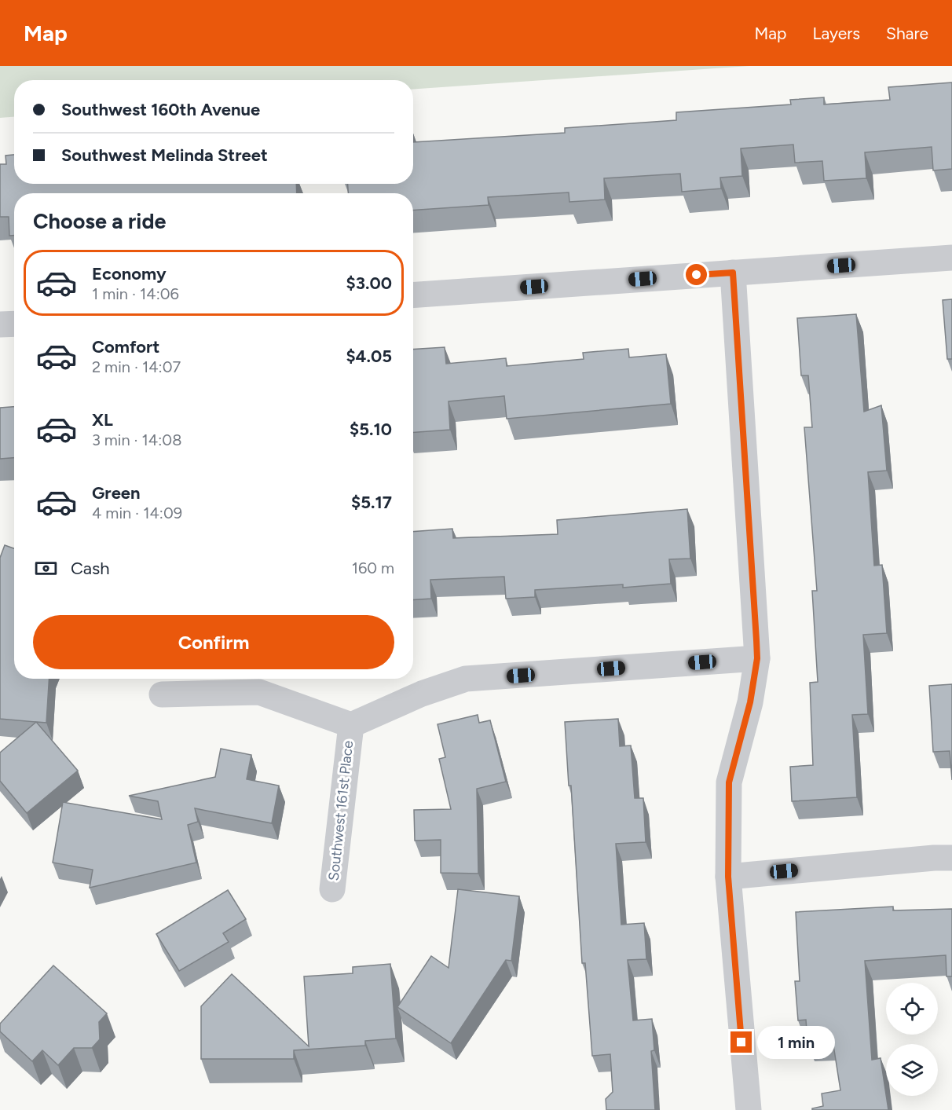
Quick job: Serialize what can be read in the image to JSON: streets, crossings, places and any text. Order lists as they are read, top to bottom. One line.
{"streets":{"street":["Southwest 161st Place"]},"page":{"header":"Map","nav":["Map","Layers","Share"],"banner":["Southwest 160th Avenue","Southwest Melinda Street"],"heading":"Choose a ride","list":[{"name":"Economy","note":"1 min · 14:06","value":"$3.00"},{"name":"Comfort","note":"2 min · 14:07","value":"$4.05"},{"name":"XL","note":"3 min · 14:08","value":"$5.10"},{"name":"Green","note":"4 min · 14:09","value":"$5.17"}],"pay":["Cash","160 m"],"buttons":"Confirm","bubble":"1 min"}}
